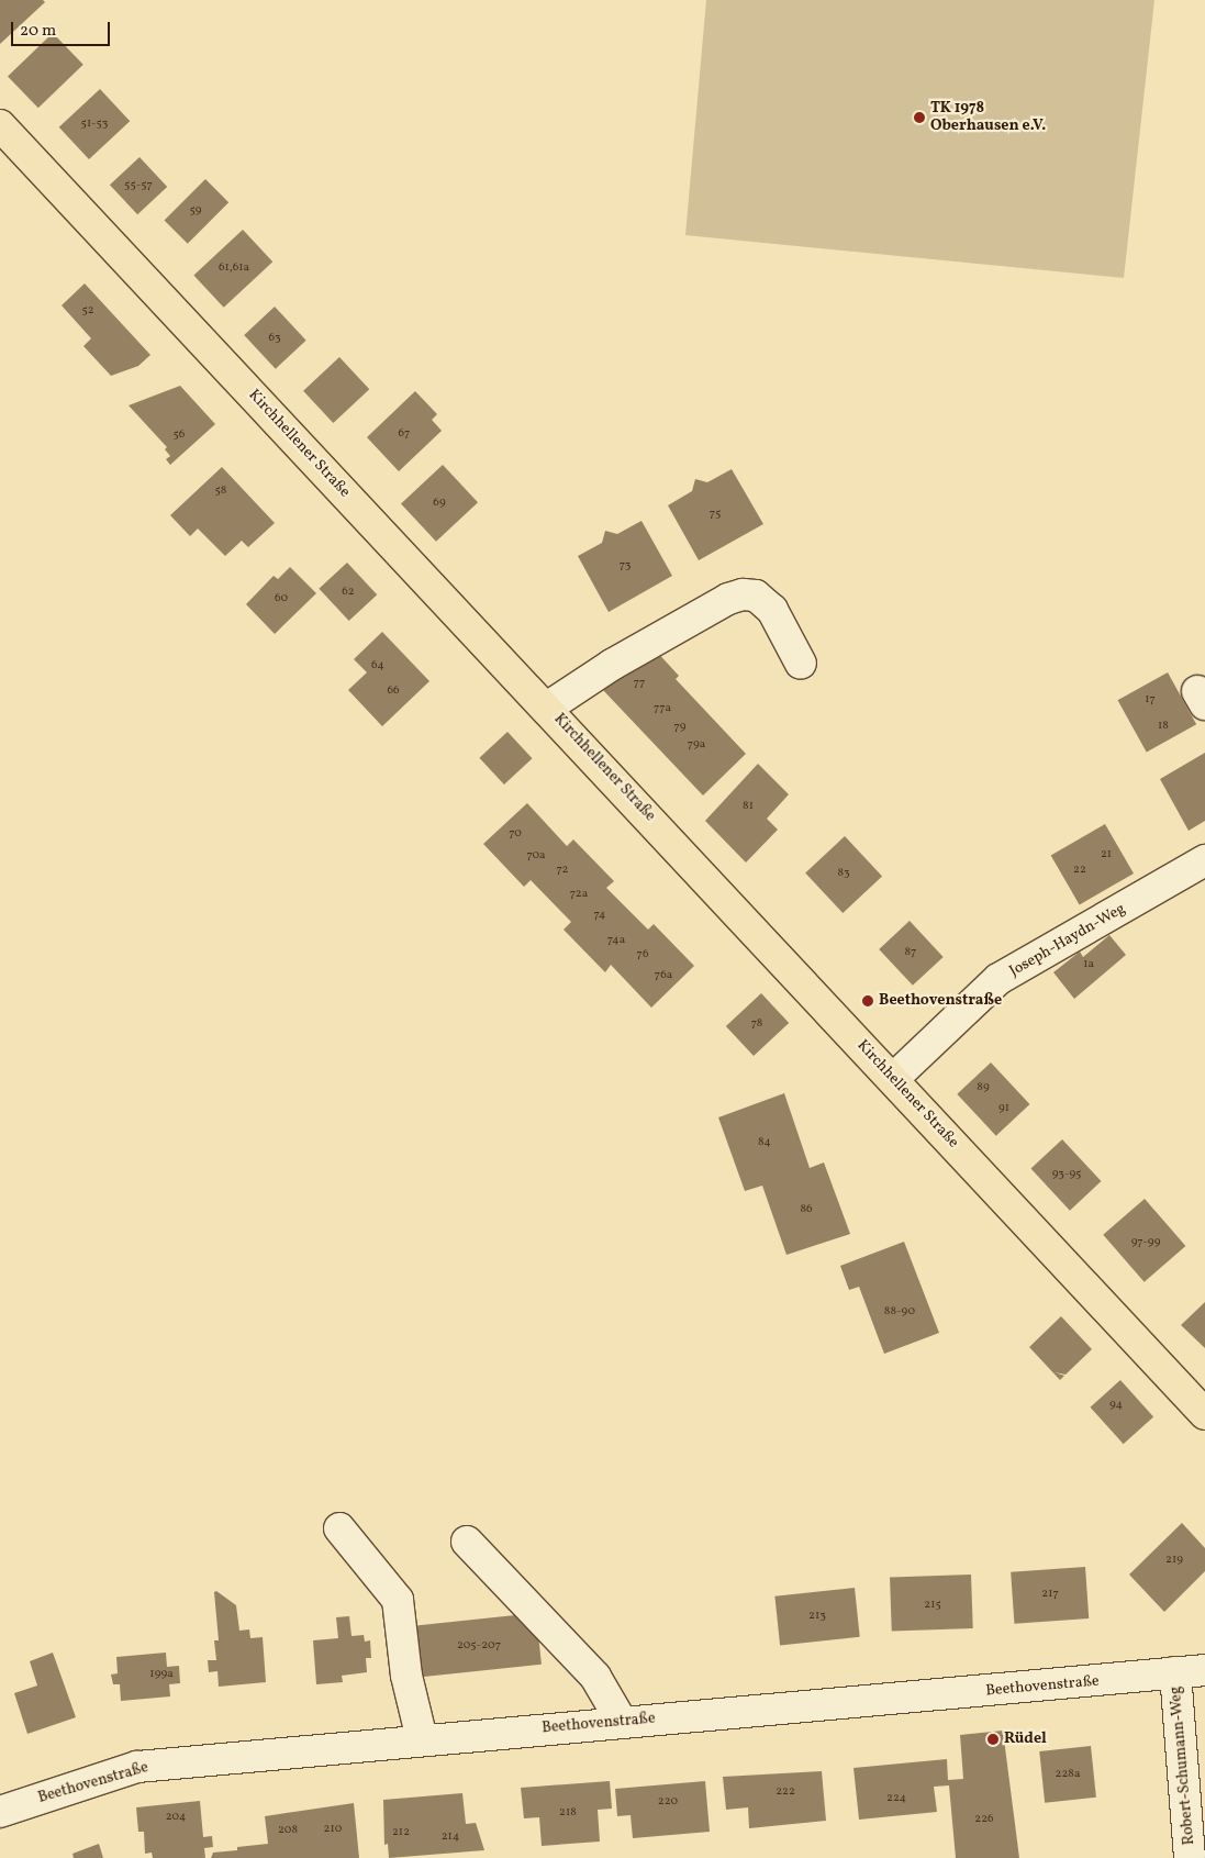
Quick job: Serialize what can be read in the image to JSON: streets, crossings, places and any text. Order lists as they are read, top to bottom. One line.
{"streets":{"main road":["Kirchhellener Straße"],"street":["Joseph-Haydn-Weg","Beethovenstraße","Robert-Schumann-Weg"]},"crossings":[["Kirchhellener Straße","Joseph-Haydn-Weg"],["Beethovenstraße","Robert-Schumann-Weg"]],"places":["TK 1978 Oberhausen e.V.","Beethovenstraße","Rüdel"],"house_numbers":["51-53","55-57","59","61,61a","52","63","67","56","58","69","75","73","62","60","64","77","66","17","77a","18","79","79a","81","70","21","70a","72","22","83","72a","74","74a","87","76","1a","76a","78","89","91","84","93-95","86","97-99","88-90","94","219","217","215","213","205-207","199a","228a","222","224","220","218","204","226","210","208","212","214"],"scale_bar":"20 m"}
